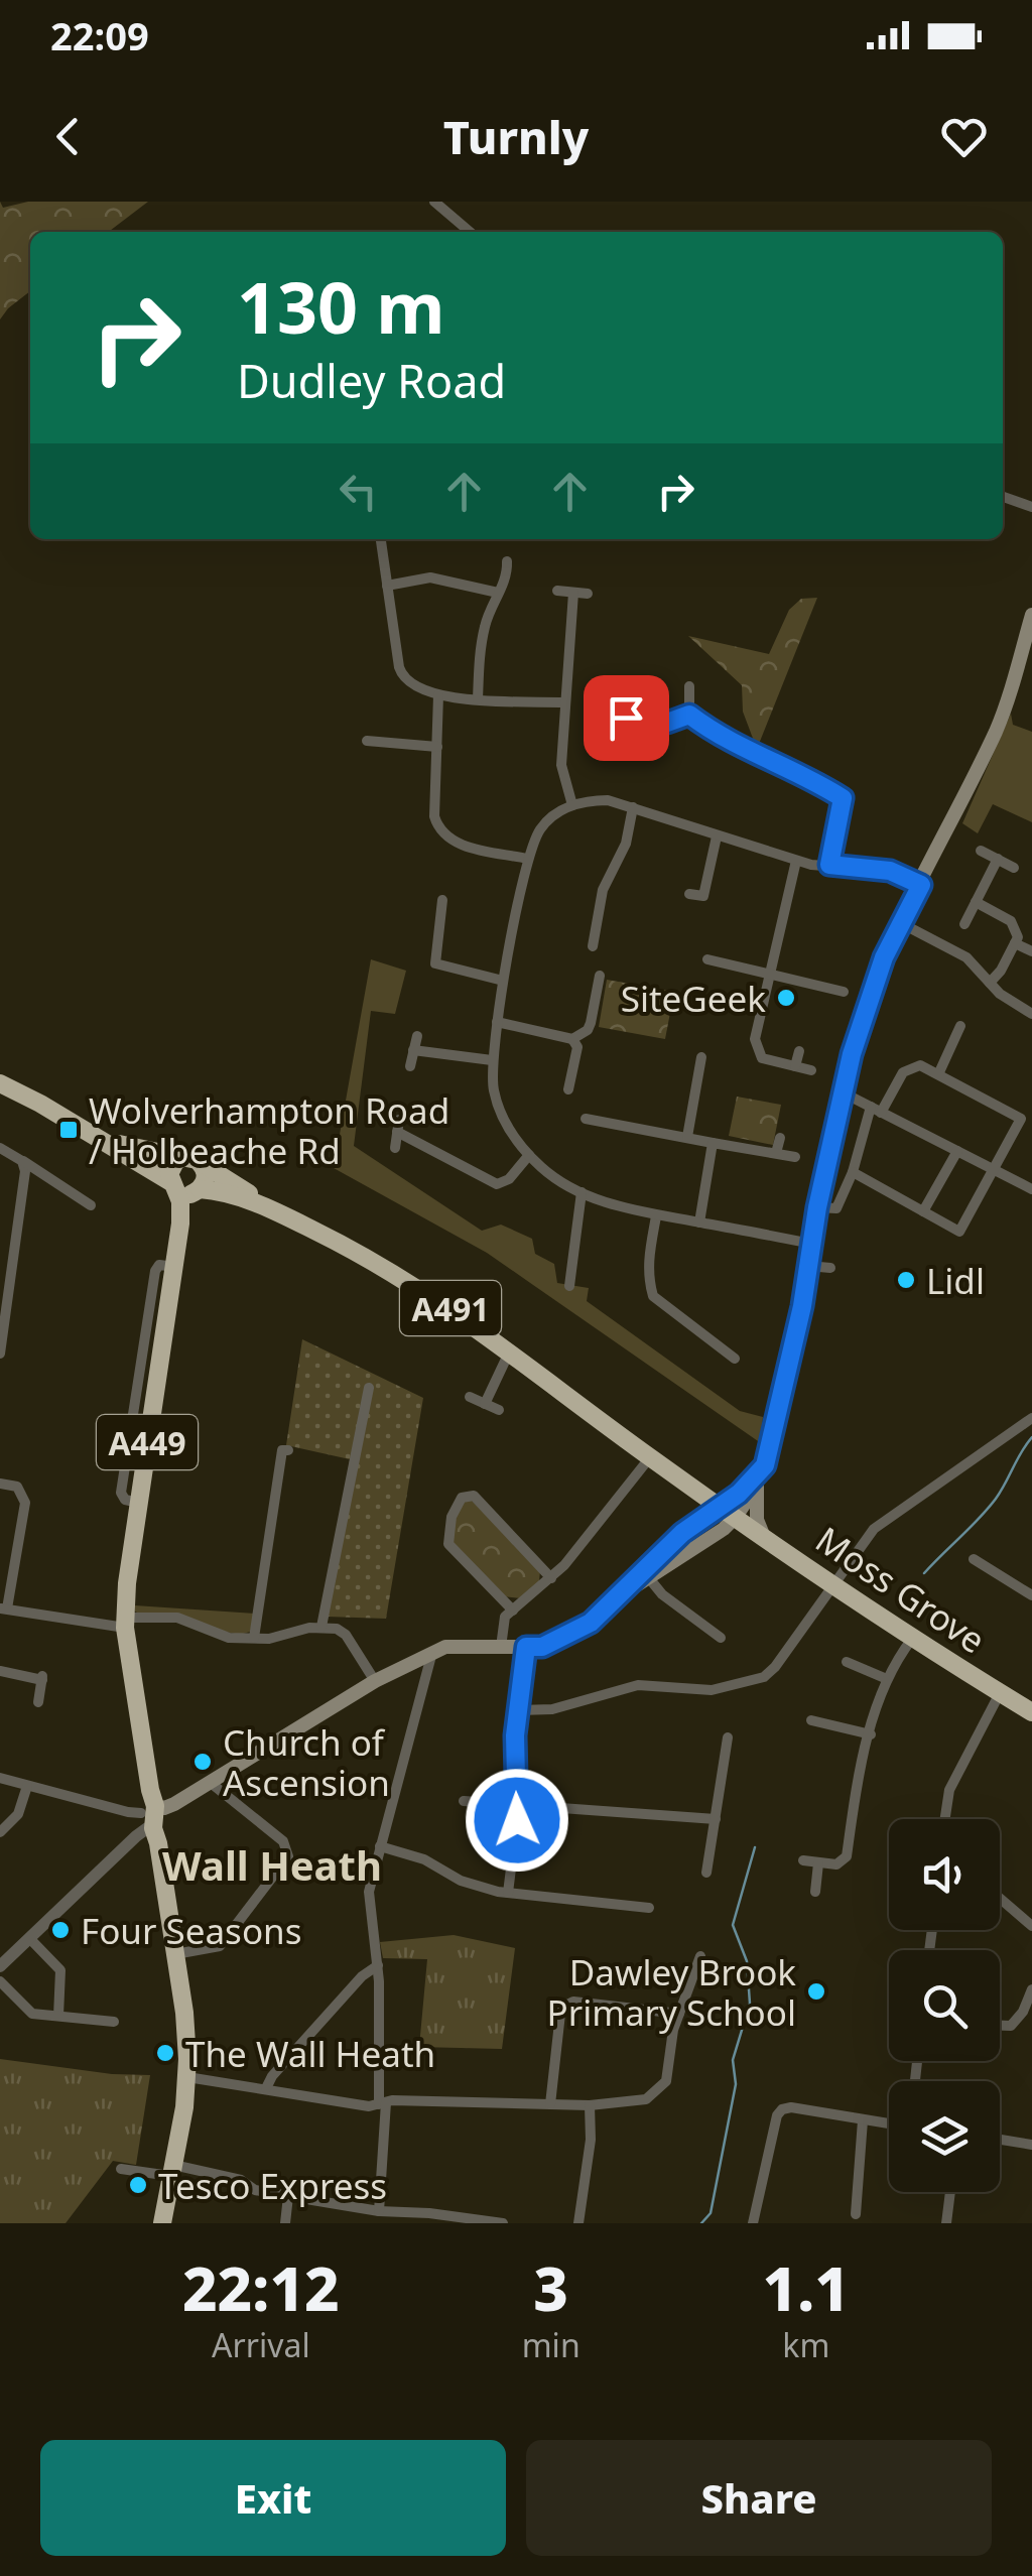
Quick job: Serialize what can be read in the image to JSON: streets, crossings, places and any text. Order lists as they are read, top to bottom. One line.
{"streets":{"highway":["A491","A449","Moss Grove"]},"crossings":[["A491","A449"],["A491","Moss Grove"]],"districts":["Wall Heath"],"places":{"other":["SiteGeek","Lidl","Church of Ascension","Four Seasons","Dawley Brook Primary School","The Wall Heath","Tesco Express"],"transit":["Wolverhampton Road / Holbeache Rd"]},"page":{"status":"22:09","header":"Turnly","turn":["130 m","Dudley Road"],"eta":["22:12","Arrival","3","min","1.1","km"],"buttons":["Exit","Share"]}}
